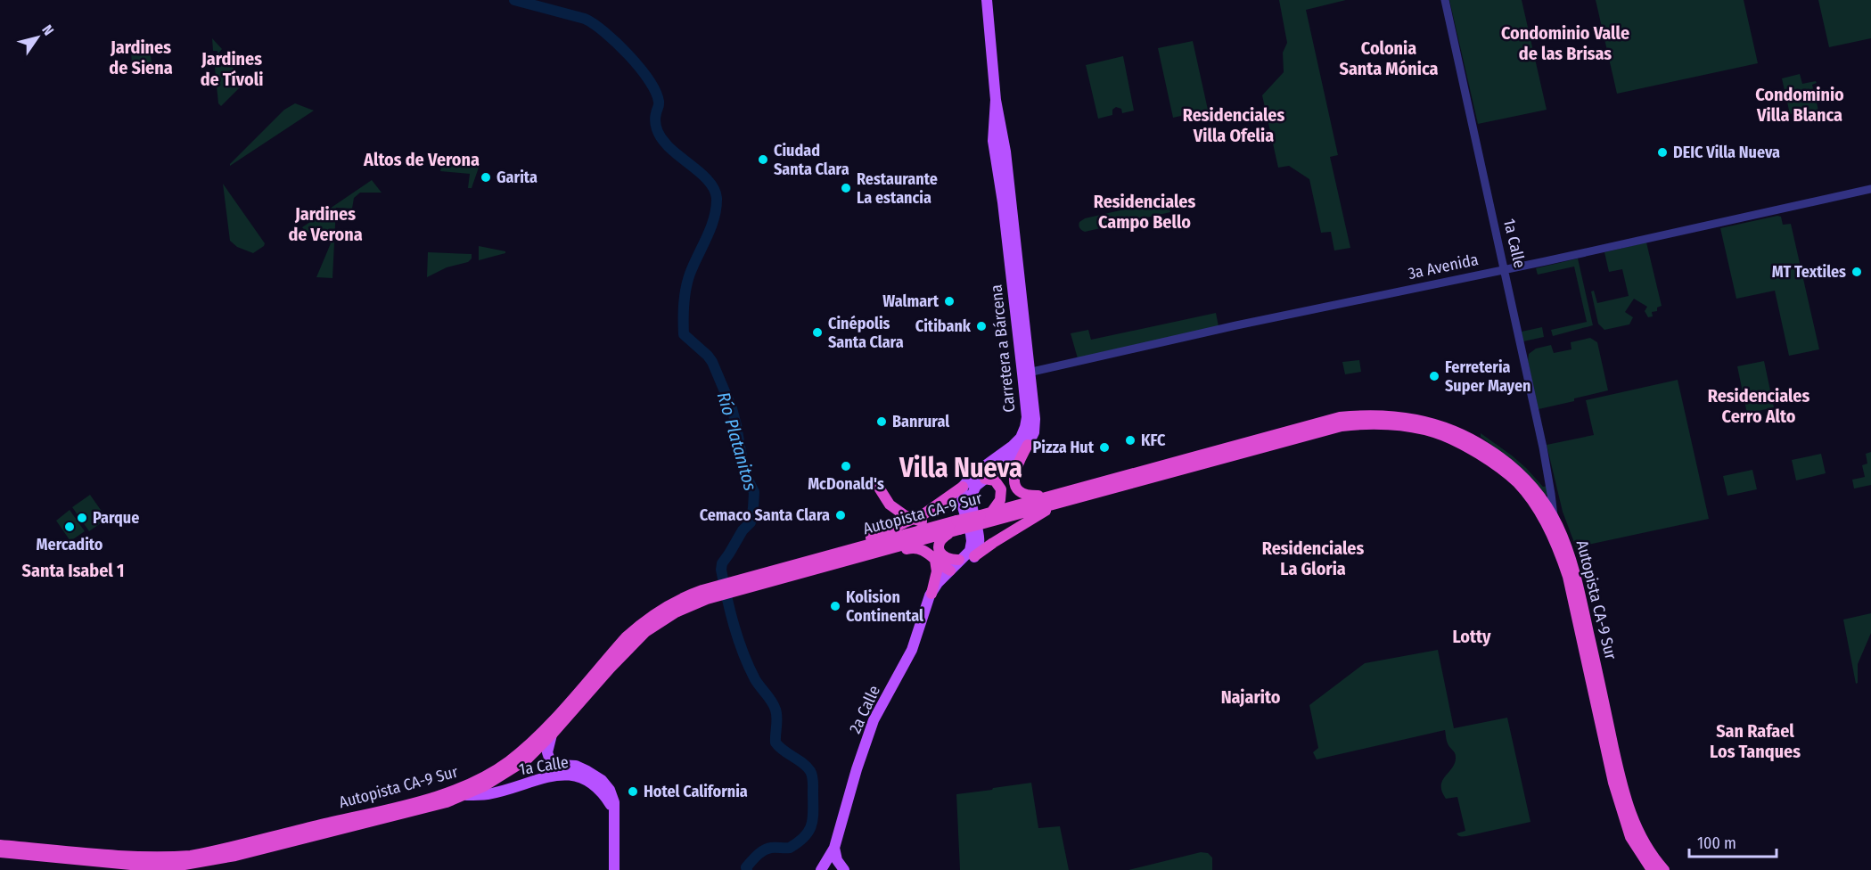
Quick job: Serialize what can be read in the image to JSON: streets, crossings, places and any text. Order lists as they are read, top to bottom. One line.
{"streets":{"highway":["Autopista CA-9 Sur"],"main road":["1a Calle","Carretera a Bárcena","2a Calle"],"street":["3a Avenida"]},"crossings":[["1a Calle","3a Avenida"],["1a Calle","Autopista CA-9 Sur"],["3a Avenida","Carretera a Bárcena"]],"districts":["Condominio Valle de las Brisas","Jardines de Siena","Colonia Santa Mónica","Jardines de Tívoli","Condominio Villa Blanca","Residenciales Villa Ofelia","Altos de Verona","Residenciales Campo Bello","Jardines de Verona","Residenciales Cerro Alto","Villa Nueva","Residenciales La Gloria","Santa Isabel 1","Lotty","Najarito","San Rafael Los Tanques"],"water":["Río Platanitos"],"places":["DEIC Villa Nueva","Ciudad Santa Clara","Garita","Restaurante La estancia","MT Textiles","Walmart","Citibank","Cinépolis Santa Clara","Ferreteria Super Mayen","Banrural","KFC","Pizza Hut","McDonald's","Cemaco Santa Clara","Parque","Mercadito","Kolision Continental","Hotel California"],"scale_bar":"100 m","north":"top right"}
